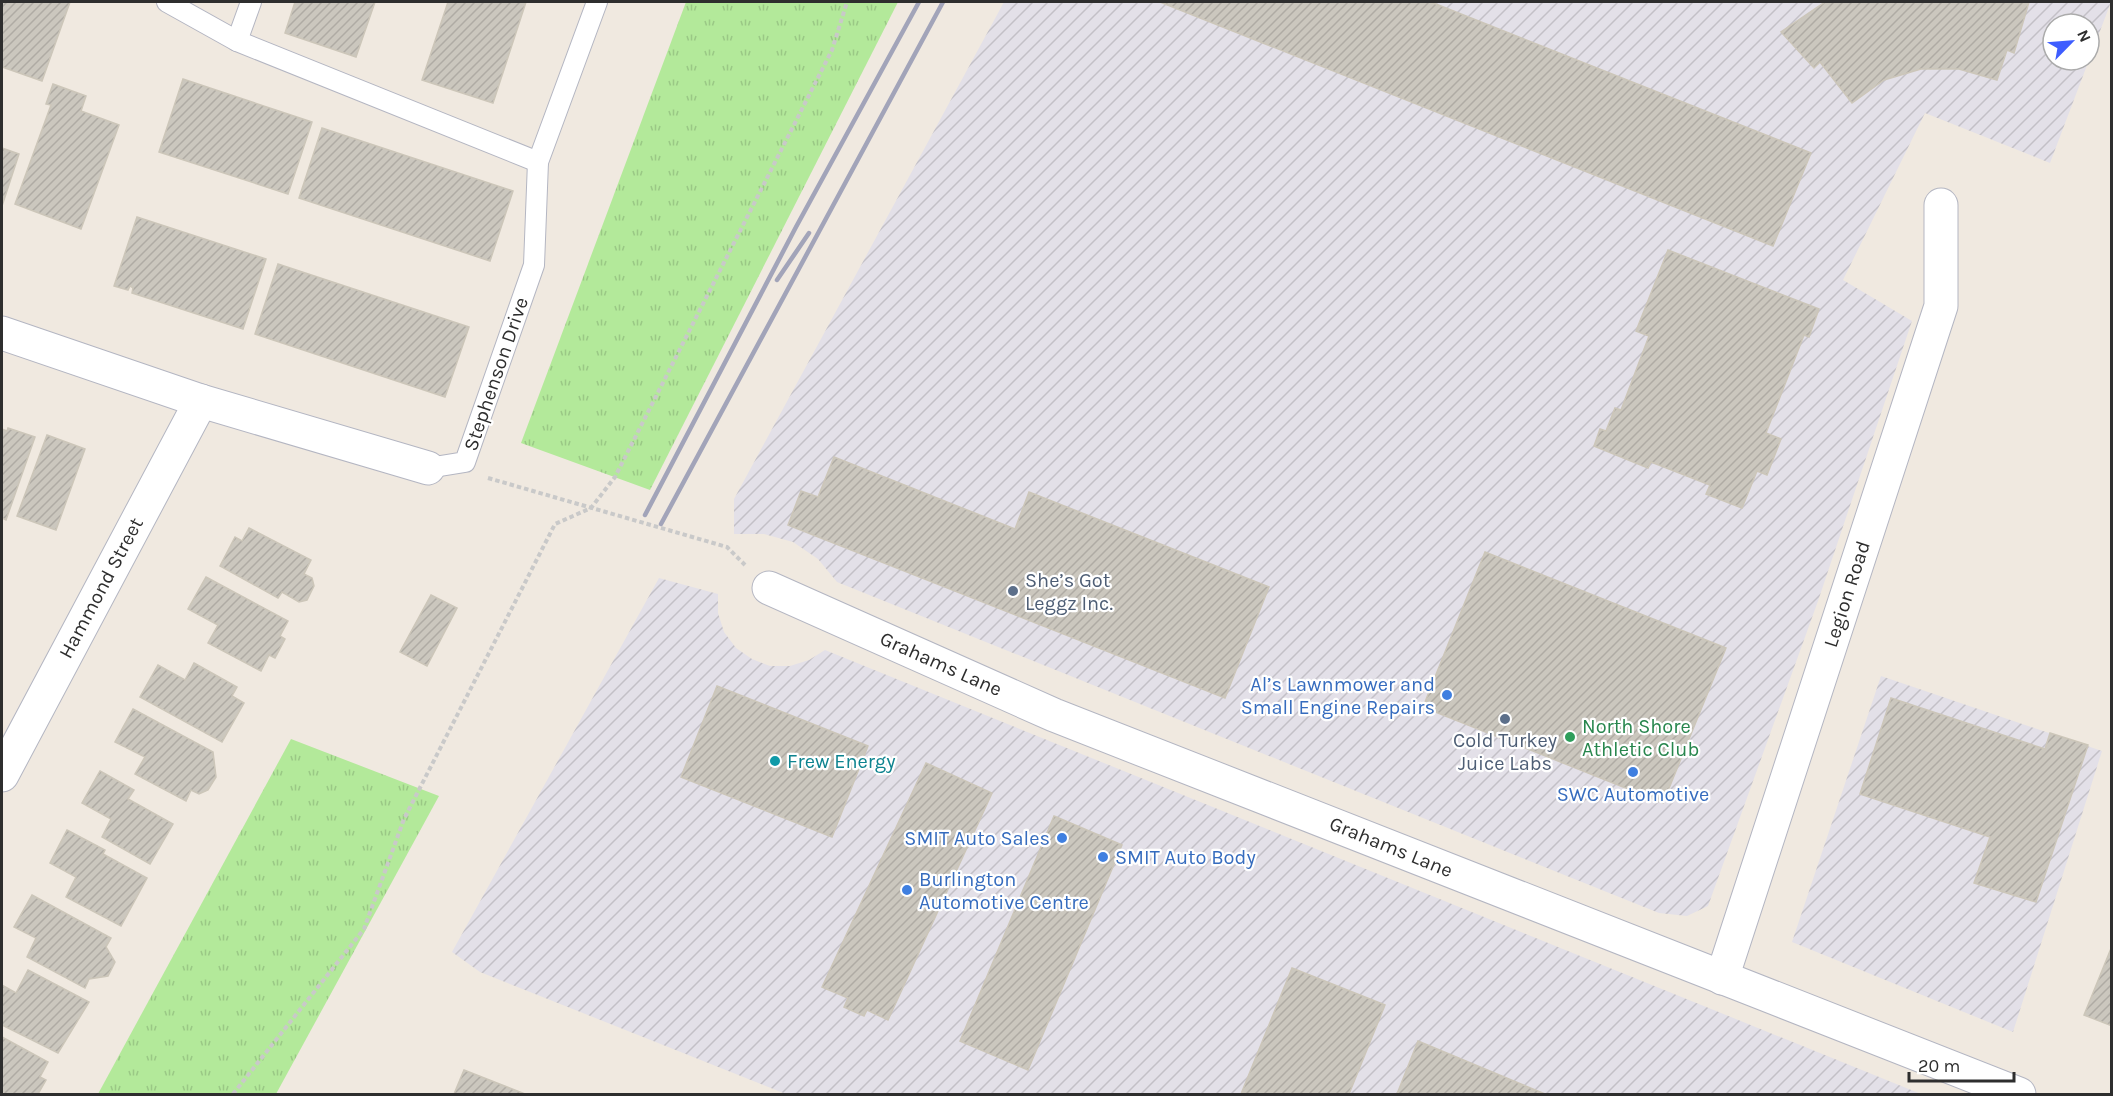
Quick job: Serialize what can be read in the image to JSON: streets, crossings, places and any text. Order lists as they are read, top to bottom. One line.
{"streets":{"street":["Stephenson Drive","Hammond Street","Legion Road","Grahams Lane"]},"crossings":[["Stephenson Drive","Hammond Street"],["Legion Road","Grahams Lane"]],"places":["She’s Got Leggz Inc.","Al’s Lawnmower and Small Engine Repairs","Cold Turkey Juice Labs","North Shore Athletic Club","Frew Energy","SWC Automotive","SMIT Auto Sales","SMIT Auto Body","Burlington Automotive Centre"],"scale_bar":"20 m","north":"top right"}
